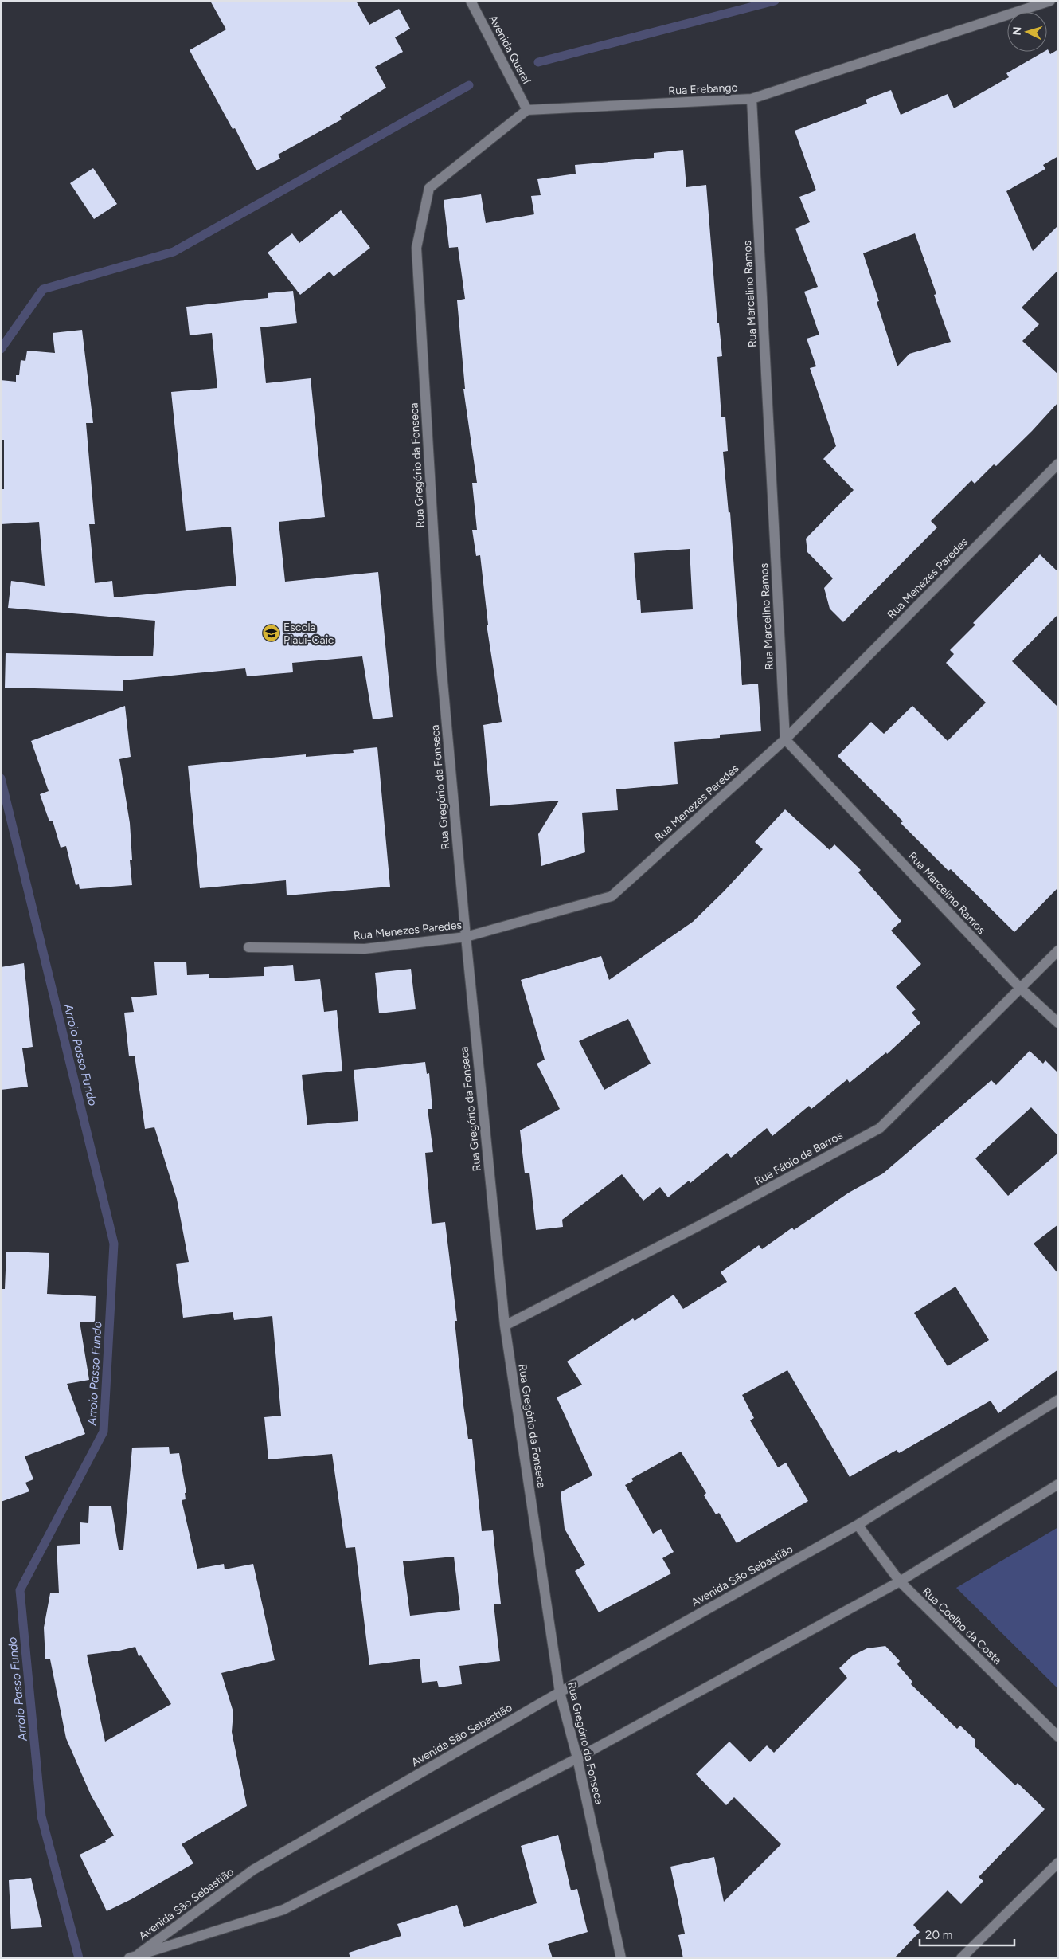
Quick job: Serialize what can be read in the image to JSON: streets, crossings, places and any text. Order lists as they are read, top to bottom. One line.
{"streets":{"street":["Avenida Quaraí","Rua Erebango","Rua Marcelino Ramos","Rua Gregório da Fonseca","Rua Menezes Paredes","Rua Fábio de Barros","Avenida São Sebastião","Rua Coelho da Costa"]},"crossings":[["Avenida Quaraí","Rua Erebango"],["Avenida Quaraí","Rua Gregório da Fonseca"],["Rua Erebango","Rua Marcelino Ramos"],["Rua Erebango","Rua Gregório da Fonseca"],["Rua Marcelino Ramos","Rua Menezes Paredes"],["Rua Marcelino Ramos","Rua Fábio de Barros"],["Rua Gregório da Fonseca","Rua Menezes Paredes"],["Rua Gregório da Fonseca","Rua Fábio de Barros"],["Rua Gregório da Fonseca","Avenida São Sebastião"],["Avenida São Sebastião","Rua Coelho da Costa"]],"water":["Arroio Passo Fundo"],"places":{"school or university":["Escola Piaui-Caic"]},"scale_bar":"20 m","north":"left"}
